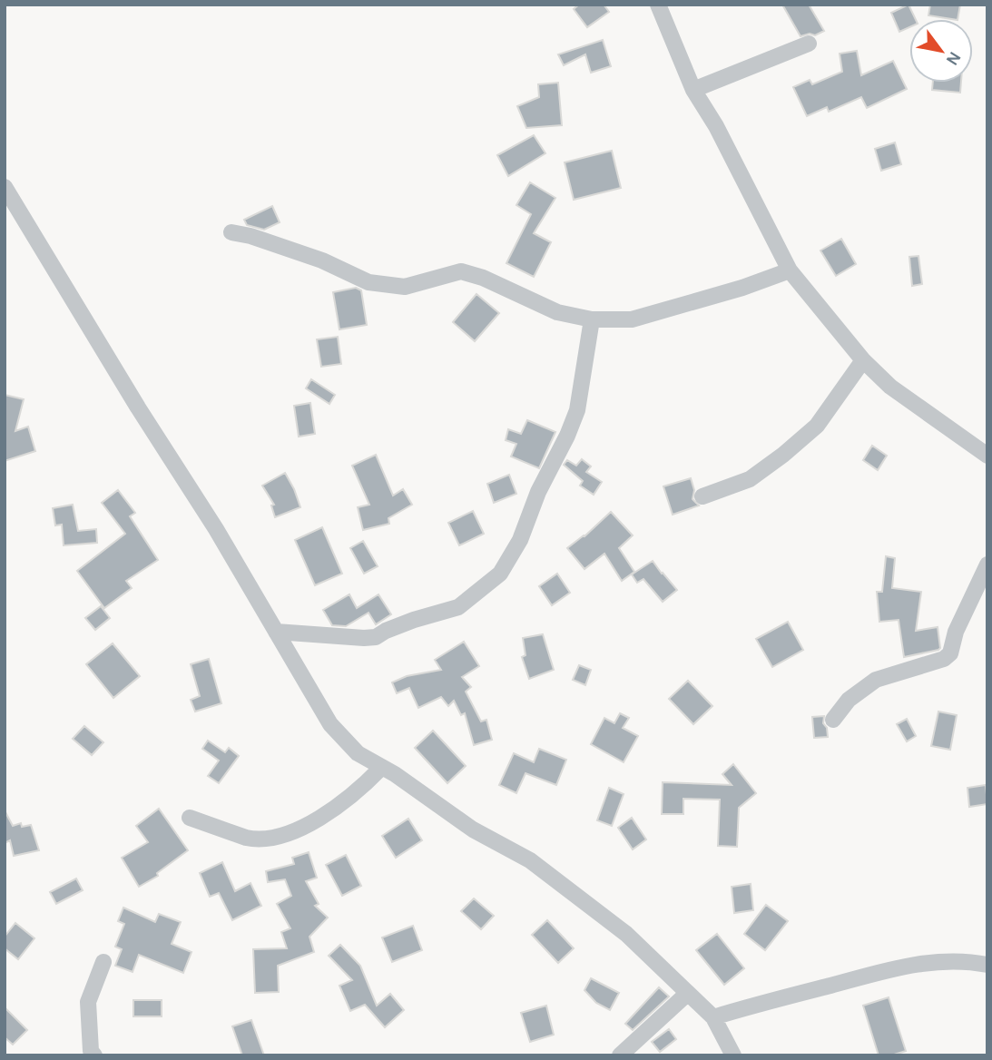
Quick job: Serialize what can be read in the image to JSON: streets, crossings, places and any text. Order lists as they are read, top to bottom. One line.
{"north":"bottom right"}
